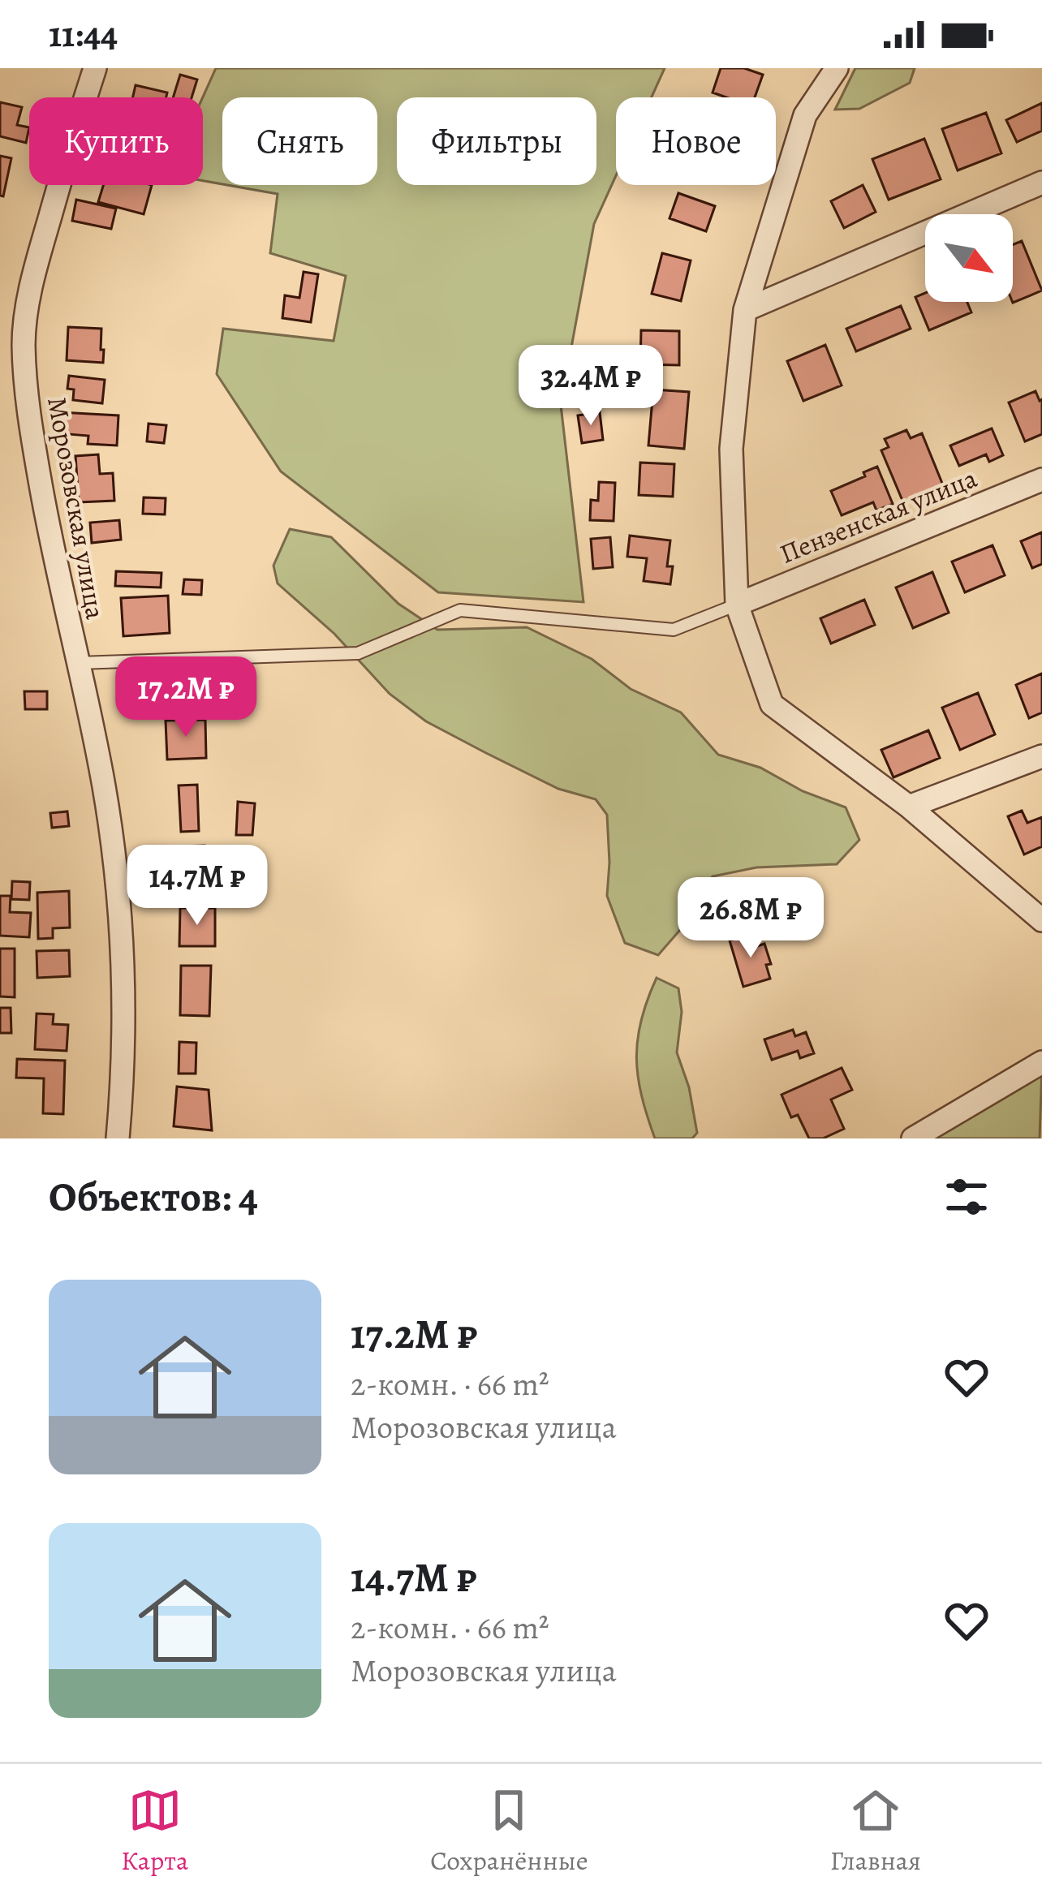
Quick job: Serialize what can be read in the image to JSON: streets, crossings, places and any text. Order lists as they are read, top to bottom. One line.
{"streets":{"street":["Морозовская улица","Пензенская улица"]},"north":"bottom right","page":{"status":"11:44","chip":["Купить","Снять","Фильтры","Новое"],"price":["32.4M ₽","17.2M ₽","14.7M ₽","26.8M ₽"],"heading":"Объектов: 4","list":[{"name":"17.2M ₽","note":"2-комн. · 66 m² · Морозовская улица"},{"name":"14.7M ₽","note":"2-комн. · 66 m² · Морозовская улица"}],"tabs":["Карта","Сохранённые","Главная"]}}
